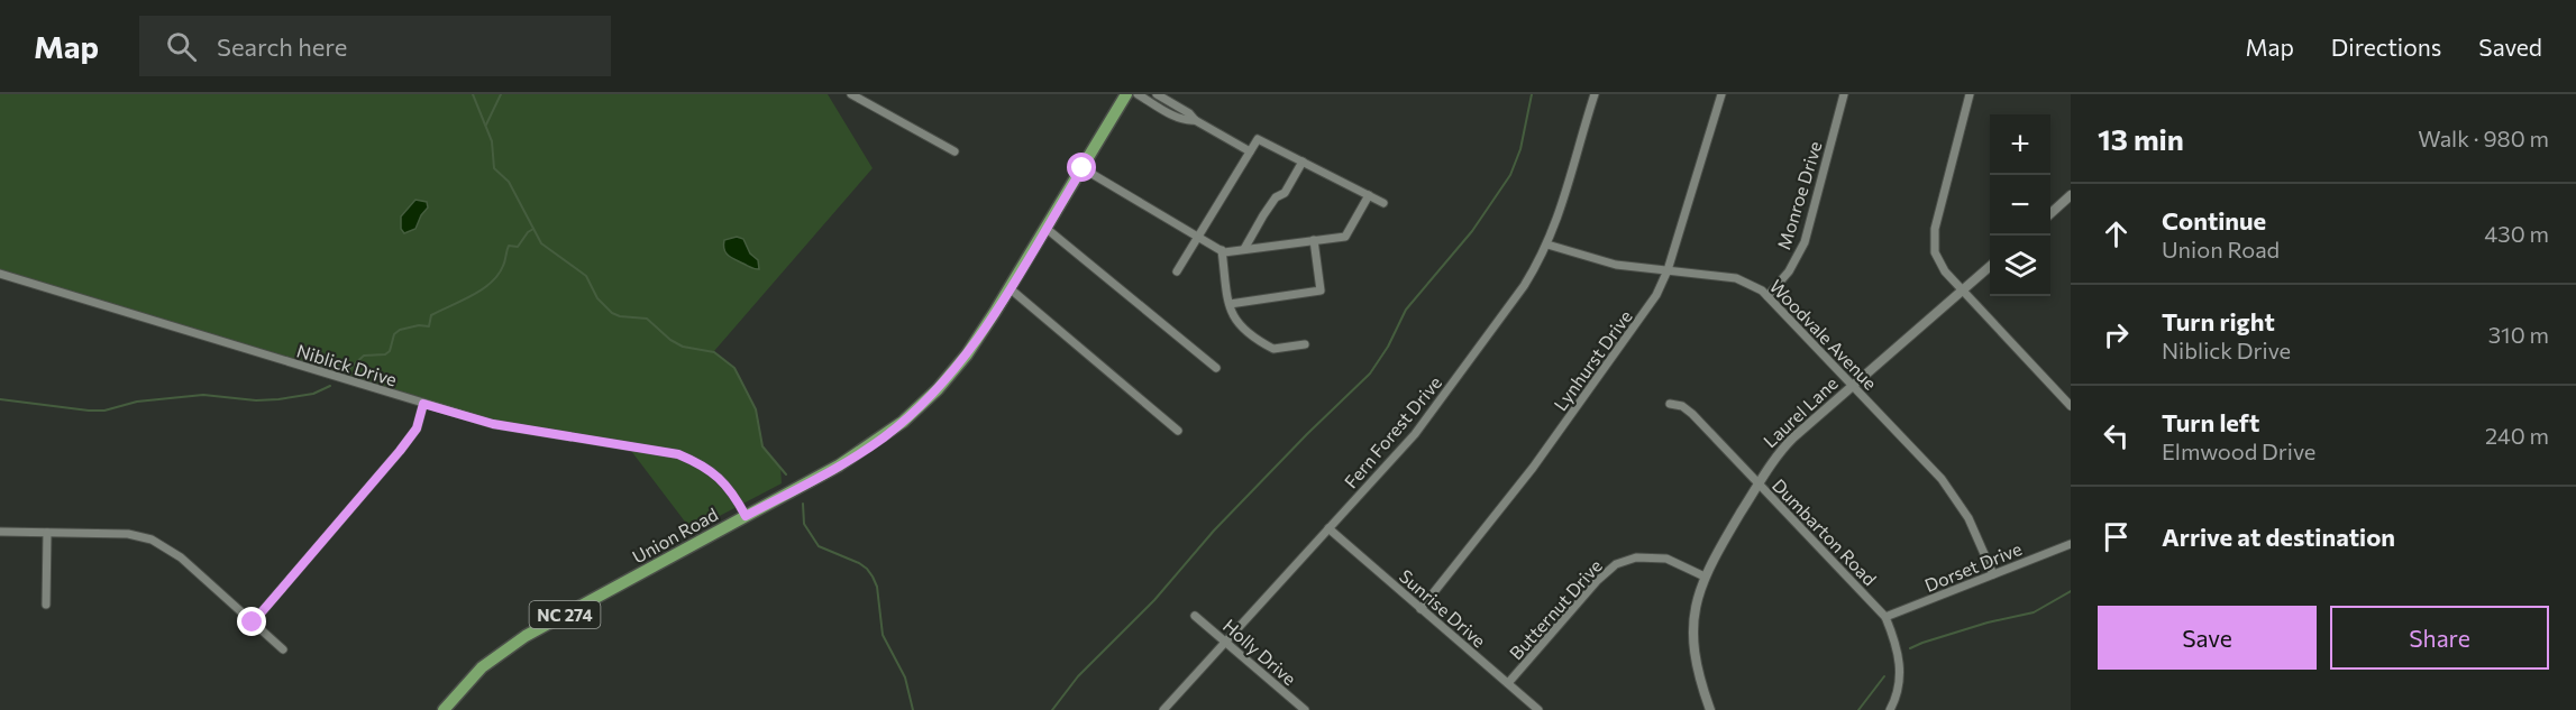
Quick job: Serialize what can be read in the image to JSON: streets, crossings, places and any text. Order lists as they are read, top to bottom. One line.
{"streets":{"main road":["Union Road","NC 274"],"street":["Monroe Drive","Woodvale Avenue","Lynhurst Drive","Niblick Drive","Laurel Lane","Fern Forest Drive","Dumbarton Road","Dorset Drive","Sunrise Drive","Butternut Drive","Holly Drive"]},"crossings":[["Monroe Drive","Woodvale Avenue"],["Woodvale Avenue","Lynhurst Drive"],["Woodvale Avenue","Laurel Lane"],["Woodvale Avenue","Fern Forest Drive"],["Woodvale Avenue","Dorset Drive"],["Lynhurst Drive","Sunrise Drive"],["Niblick Drive","Union Road"],["Laurel Lane","Dumbarton Road"],["Laurel Lane","Butternut Drive"],["Fern Forest Drive","Sunrise Drive"],["Fern Forest Drive","Holly Drive"],["Dumbarton Road","Dorset Drive"],["Sunrise Drive","Butternut Drive"]],"page":{"header":"Map","search":"Search here","nav":["Map","Directions","Saved"],"heading":["13 min","Walk · 980 m"],"map_buttons":["+","−"],"list":[["Continue","Union Road","430 m"],["Turn right","Niblick Drive","310 m"],["Turn left","Elmwood Drive","240 m"],"Arrive at destination"],"buttons":["Save","Share"]}}
